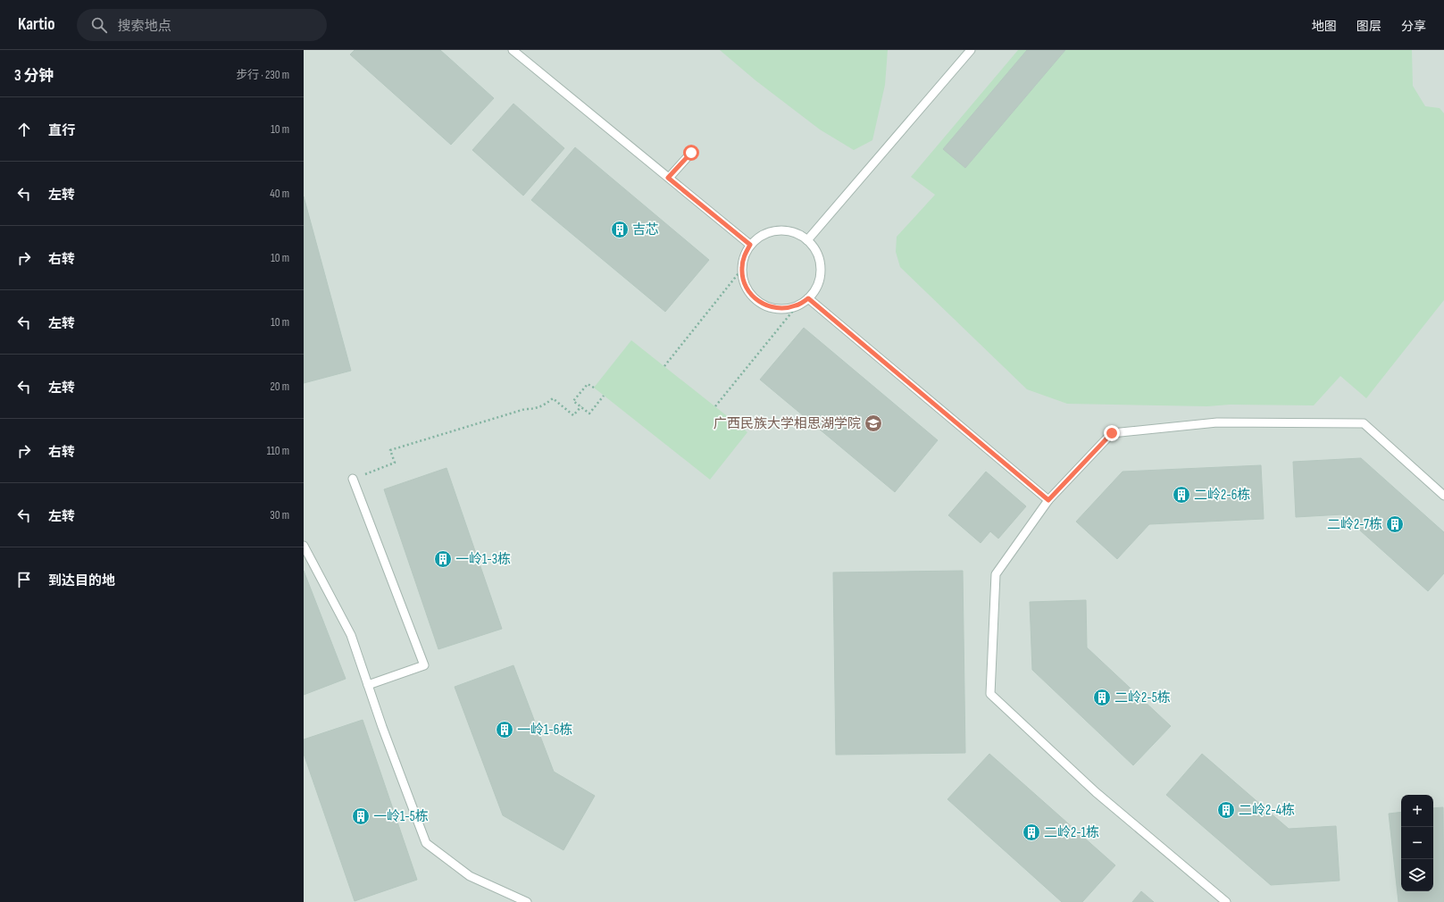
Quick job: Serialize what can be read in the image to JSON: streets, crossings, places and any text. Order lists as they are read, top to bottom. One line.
{"places":{"building":["吉芯","二岭2-6栋","二岭2-7栋","一岭1-3栋","二岭2-5栋","一岭1-6栋","二岭2-4栋","一岭1-5栋","二岭2-1栋"],"school or university":["广西民族大学相思湖学院"]},"page":{"header":"Kartio","search":"搜索地点","nav":["地图","图层","分享"],"heading":["3 分钟","步行 · 230 m"],"list":[["直行","10 m"],["左转","40 m"],["右转","10 m"],["左转","10 m"],["左转","20 m"],["右转","110 m"],["左转","30 m"],"到达目的地"],"map_buttons":["+","−"]}}
